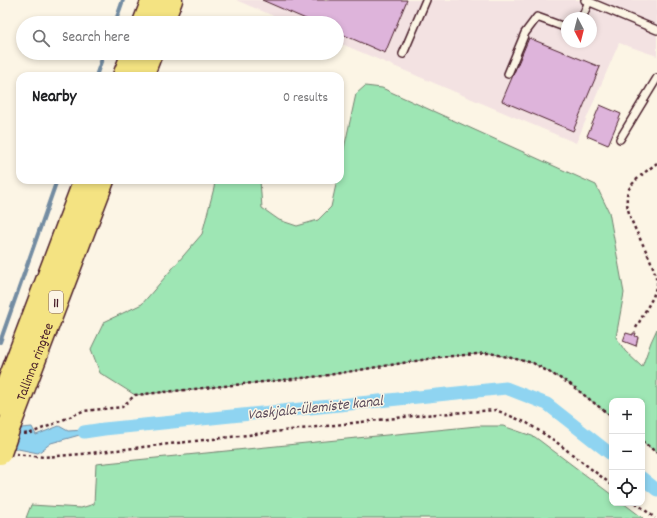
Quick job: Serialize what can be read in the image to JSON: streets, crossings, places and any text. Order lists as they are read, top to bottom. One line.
{"streets":{"highway":["11","Tallinna ringtee"]},"water":["Vaskjala-Ülemiste kanal"],"north":"bottom","page":{"search":"Search here","heading":["Nearby","0 results"],"map_buttons":["+","−"]}}
